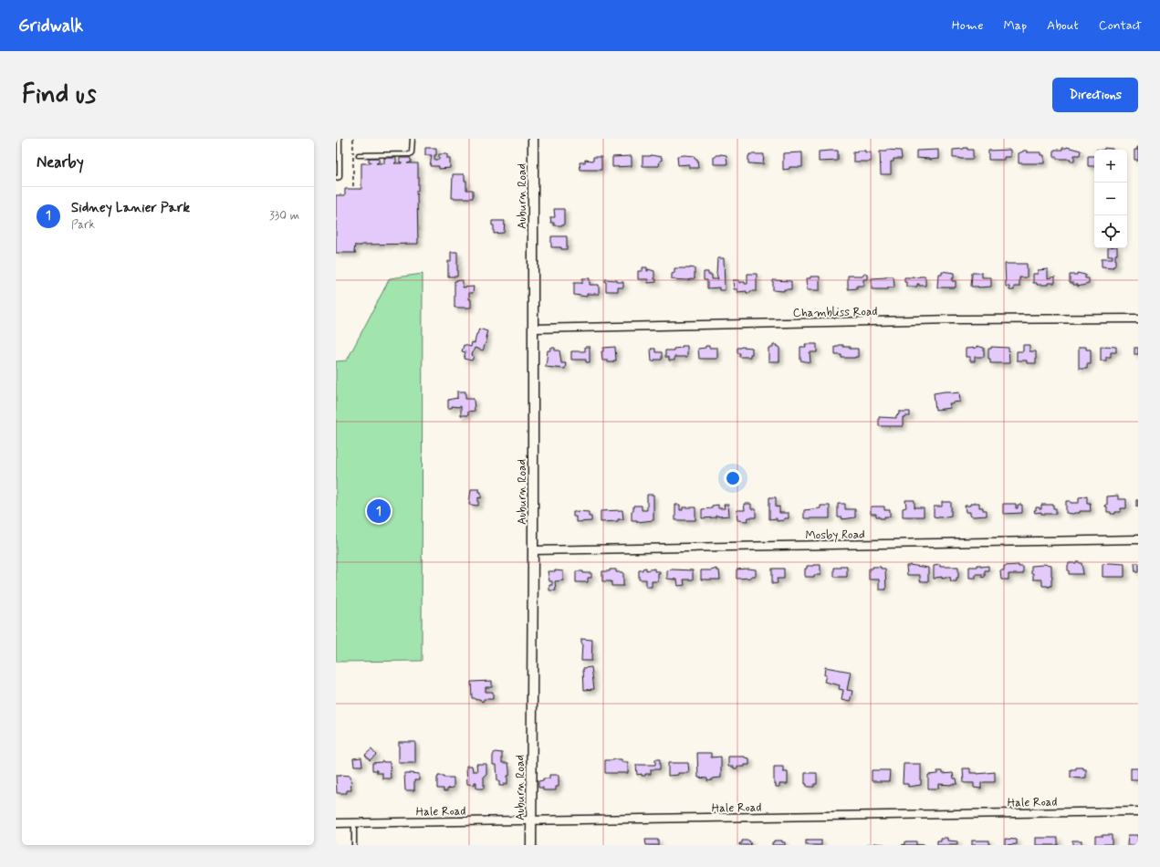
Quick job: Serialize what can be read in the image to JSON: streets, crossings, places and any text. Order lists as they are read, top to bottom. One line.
{"streets":{"street":["Auburn Road","Chambliss Road","Mosby Road","Hale Road"]},"crossings":[["Auburn Road","Chambliss Road"],["Auburn Road","Mosby Road"],["Auburn Road","Hale Road"]],"page":{"header":"Gridwalk","nav":["Home","Map","About","Contact"],"buttons":"Directions","title":"Find us","heading":"Nearby","map_buttons":["+","−"],"list":[{"mark":"1","name":"Sidney Lanier Park","note":"Park","value":"330 m"}],"pins":"1"}}
